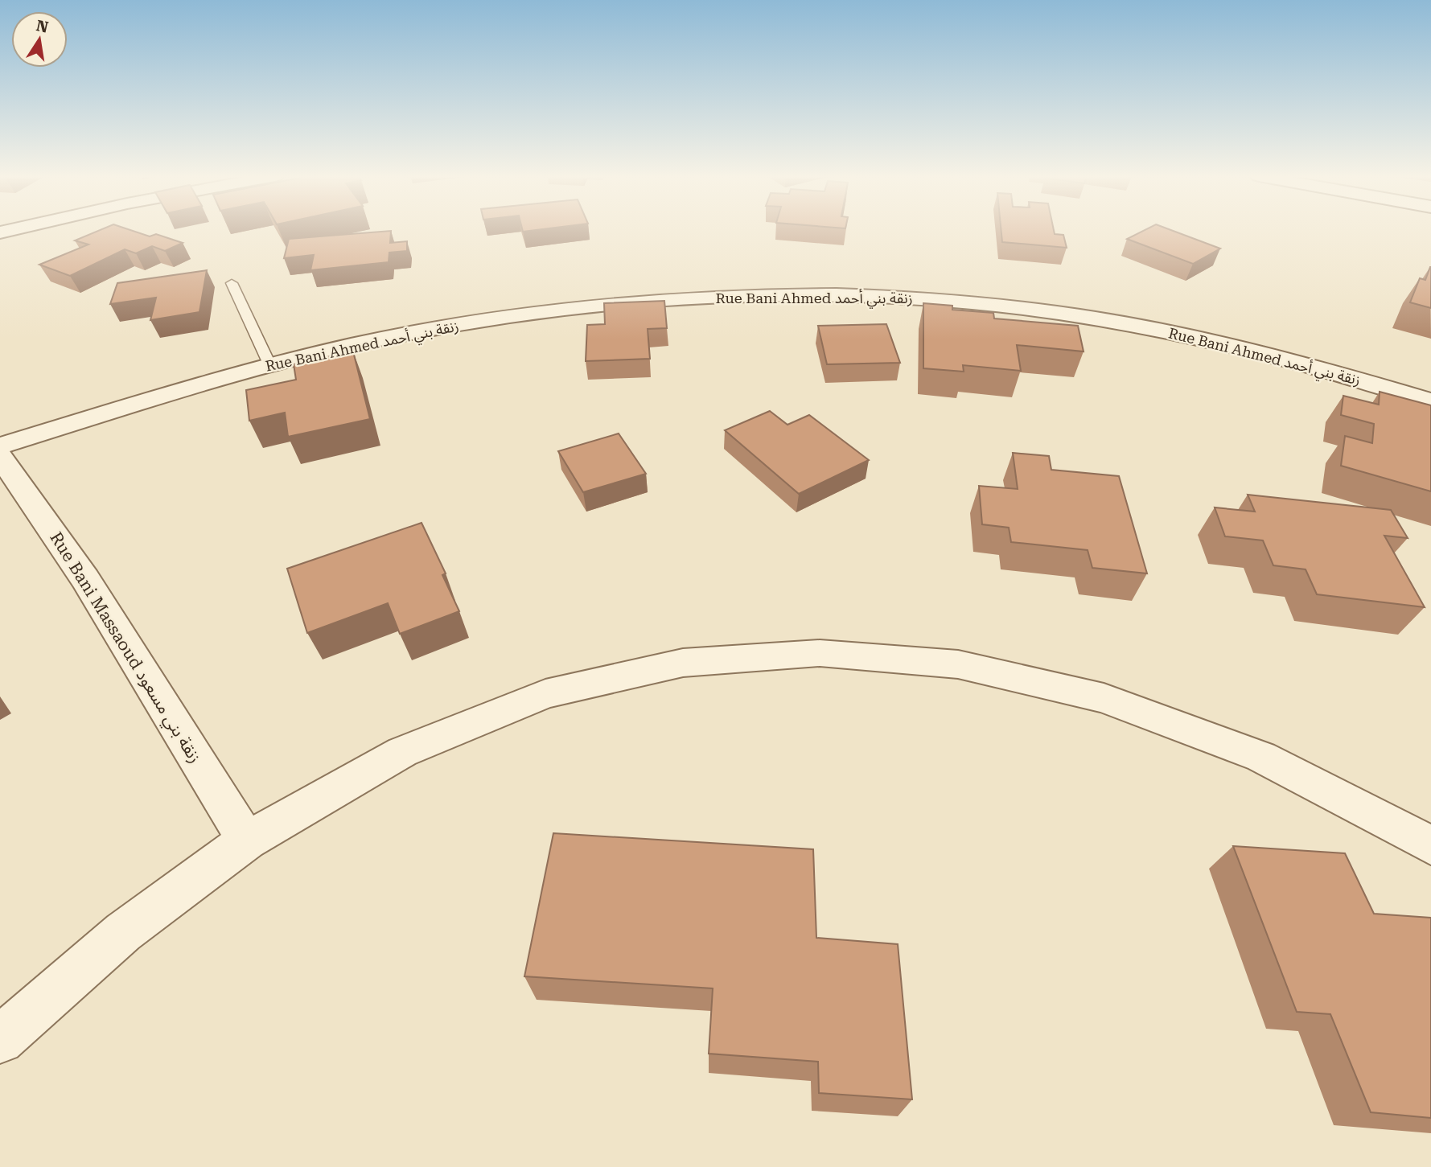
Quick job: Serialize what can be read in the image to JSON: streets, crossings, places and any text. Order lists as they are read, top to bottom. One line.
{"streets":{"street":["Rue Bani Ahmed زنقة بني أحمد","Rue Bani Massaoud زنقة بني مسعود"]},"north":"top"}
